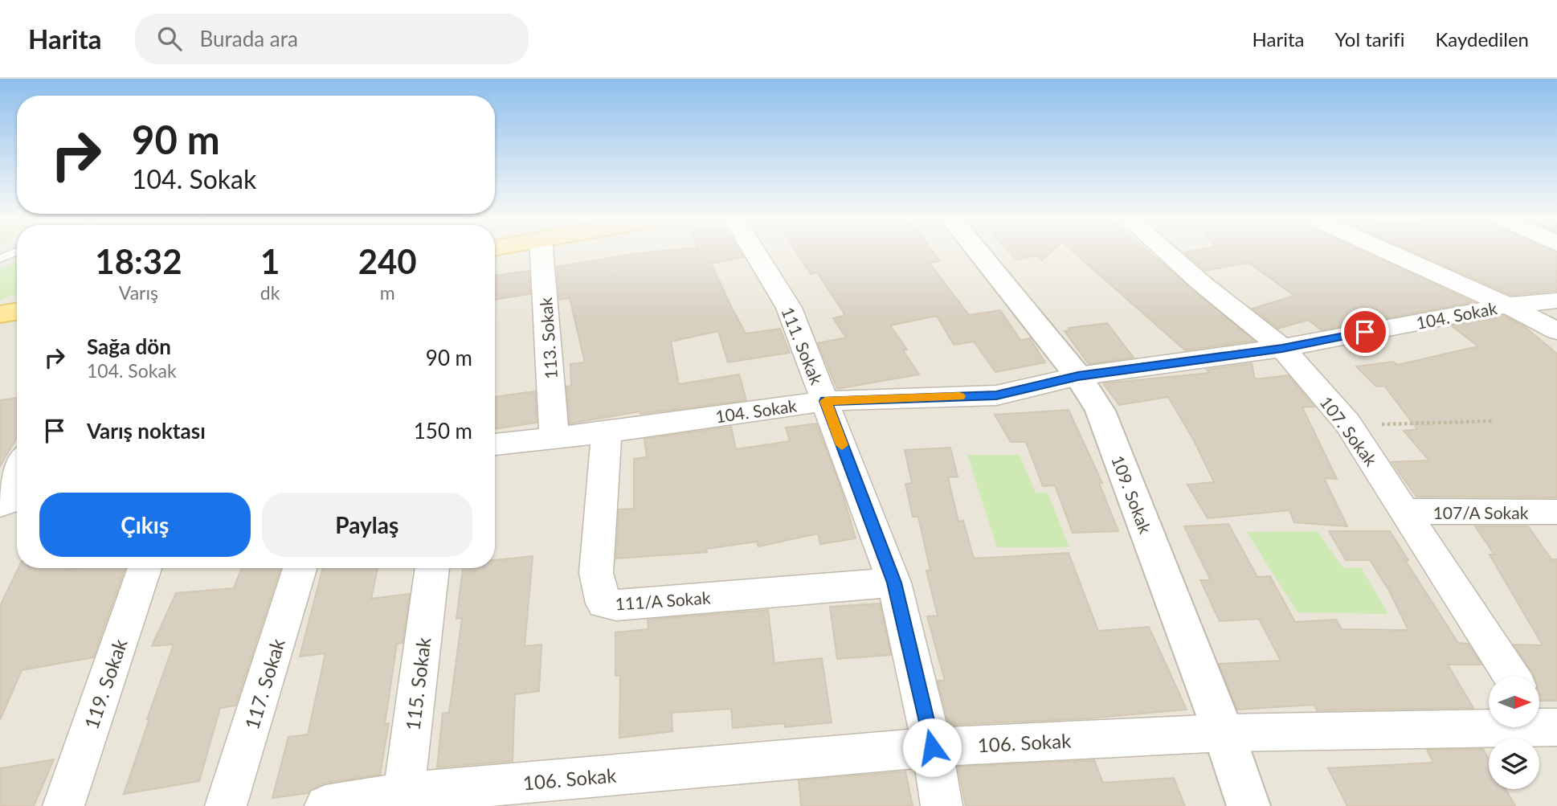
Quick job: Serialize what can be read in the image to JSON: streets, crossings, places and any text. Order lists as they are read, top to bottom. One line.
{"streets":{"street":["104. Sokak","113. Sokak","111. Sokak","107. Sokak","109. Sokak","107/A Sokak","111/A Sokak","119. Sokak","117. Sokak","115. Sokak","106. Sokak"]},"crossings":[["104. Sokak","113. Sokak"],["104. Sokak","111. Sokak"],["104. Sokak","107. Sokak"],["104. Sokak","109. Sokak"],["104. Sokak","111/A Sokak"],["111. Sokak","111/A Sokak"],["111. Sokak","106. Sokak"],["107. Sokak","107/A Sokak"],["109. Sokak","106. Sokak"],["115. Sokak","106. Sokak"]],"north":"right","page":{"header":"Harita","search":"Burada ara","nav":["Harita","Yol tarifi","Kaydedilen"],"turn":["90 m","104. Sokak"],"eta":["18:32","Varış","1","dk","240","m"],"list":[{"name":"Sağa dön","note":"104. Sokak","value":"90 m"},{"name":"Varış noktası","value":"150 m"}],"buttons":["Çıkış","Paylaş"]}}
